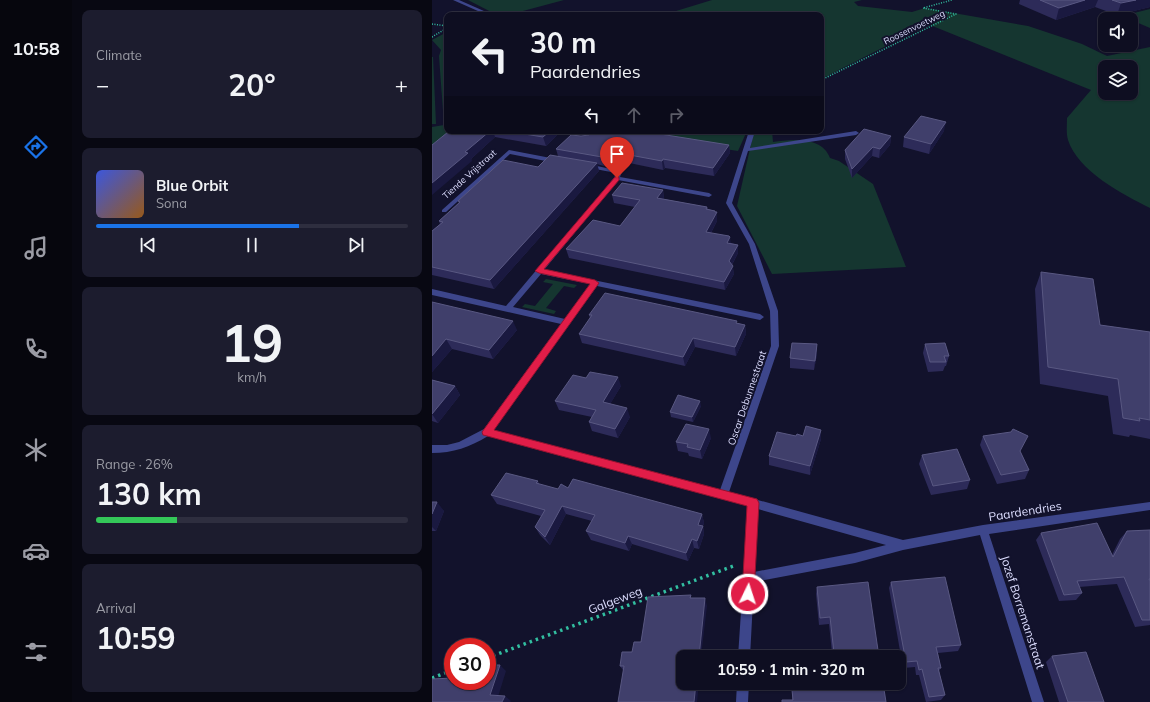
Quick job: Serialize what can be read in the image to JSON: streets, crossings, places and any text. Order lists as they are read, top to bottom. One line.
{"streets":{"street":["Tiende Vrijstraat","Oscar Debunnestraat","Paardendries","Jozef Borremanstraat"],"path":["Roosenvoetweg","Galgeweg"]},"crossings":[["Oscar Debunnestraat","Paardendries"],["Paardendries","Jozef Borremanstraat"]],"page":{"tabs":"10:58","tile":["Climate",["19","km/h"],["Range · 26%","130 km"],["Arrival","10:59"]],"turn":["30 m","Paardendries"],"heat":["−","20°","+"],"song":["Blue Orbit","Sona"],"limit":"30","trip":"10:59 · 1 min · 320 m"}}
